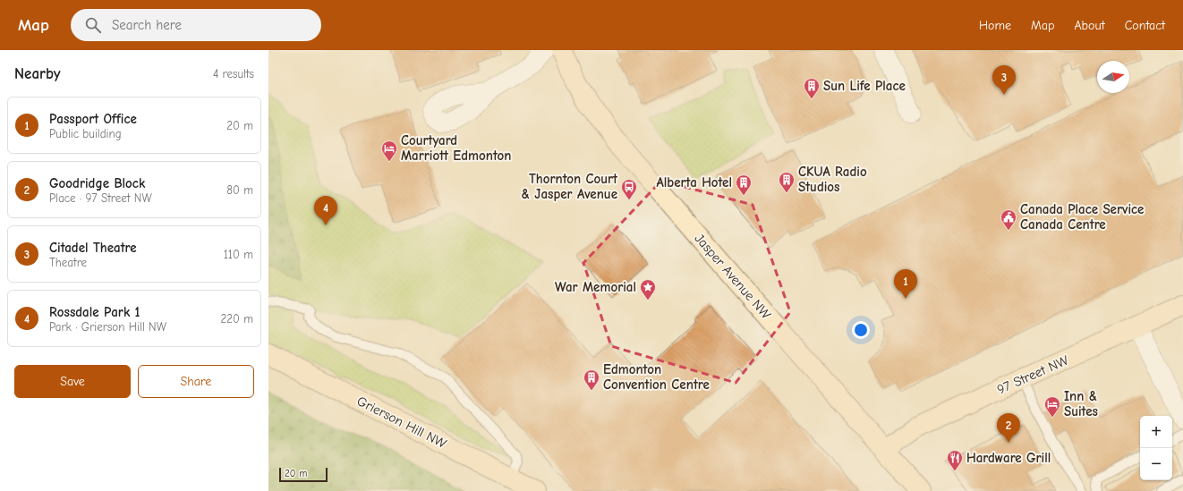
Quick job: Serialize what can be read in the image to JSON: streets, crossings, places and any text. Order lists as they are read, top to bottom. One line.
{"streets":{"main road":["Jasper Avenue NW","97 Street NW","Grierson Hill NW"]},"crossings":[["Jasper Avenue NW","97 Street NW"]],"places":{"building":["Sun Life Place","CKUA Radio Studios","Alberta Hotel","Edmonton Convention Centre"],"hotel":["Courtyard Marriott Edmonton","Inn & Suites"],"bus stop":["Thornton Court & Jasper Avenue"],"public building":["Canada Place Service Canada Centre"],"place":["War Memorial"],"restaurant":["Hardware Grill"]},"scale_bar":"20 m","north":"right","page":{"header":"Map","search":"Search here","nav":["Home","Map","About","Contact"],"heading":["Nearby","4 results"],"pins":["3","4","1","2"],"list":[{"mark":"1","name":"Passport Office","note":"Public building","value":"20 m"},{"mark":"2","name":"Goodridge Block","note":"Place · 97 Street NW","value":"80 m"},{"mark":"3","name":"Citadel Theatre","note":"Theatre","value":"110 m"},{"mark":"4","name":"Rossdale Park 1","note":"Park · Grierson Hill NW","value":"220 m"}],"buttons":["Save","Share"],"map_buttons":["+","−"],"scale":"20 m"}}
